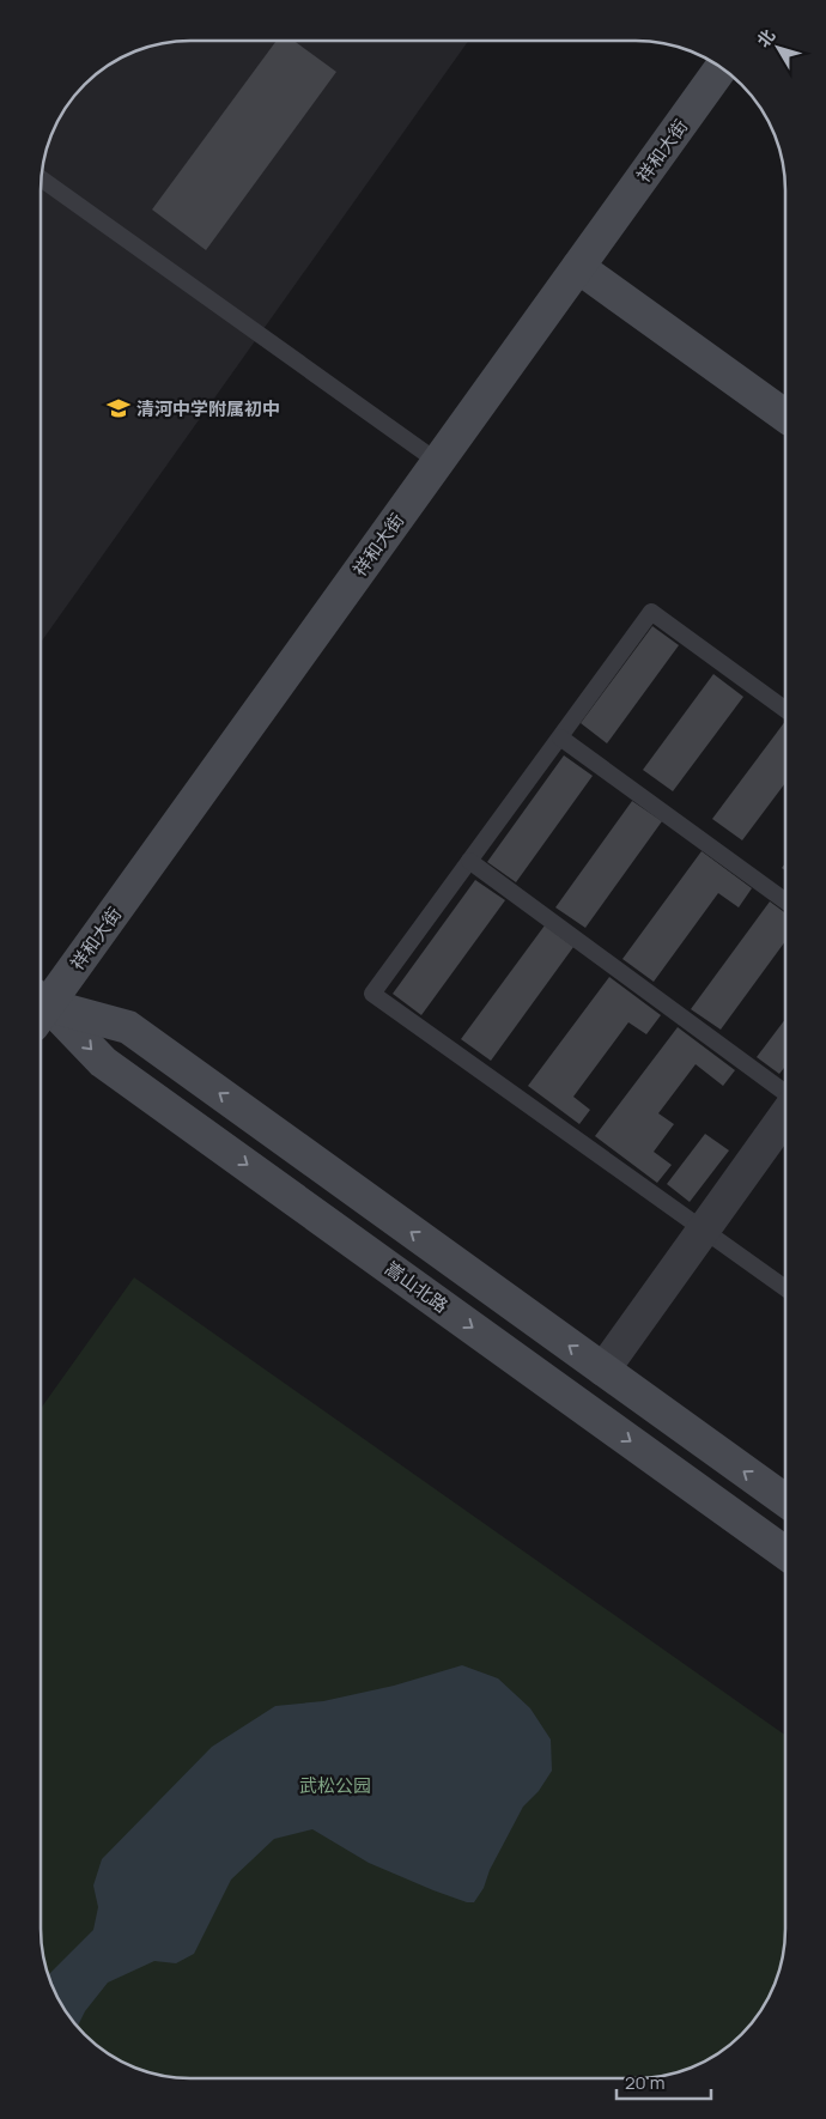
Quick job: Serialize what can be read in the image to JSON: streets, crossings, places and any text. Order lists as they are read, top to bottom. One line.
{"streets":{"street":["祥和大街","嵩山北路"]},"parks":["武松公园"],"places":{"school or university":["清河中学附属初中"]},"scale_bar":"20 m","north":"top left"}
